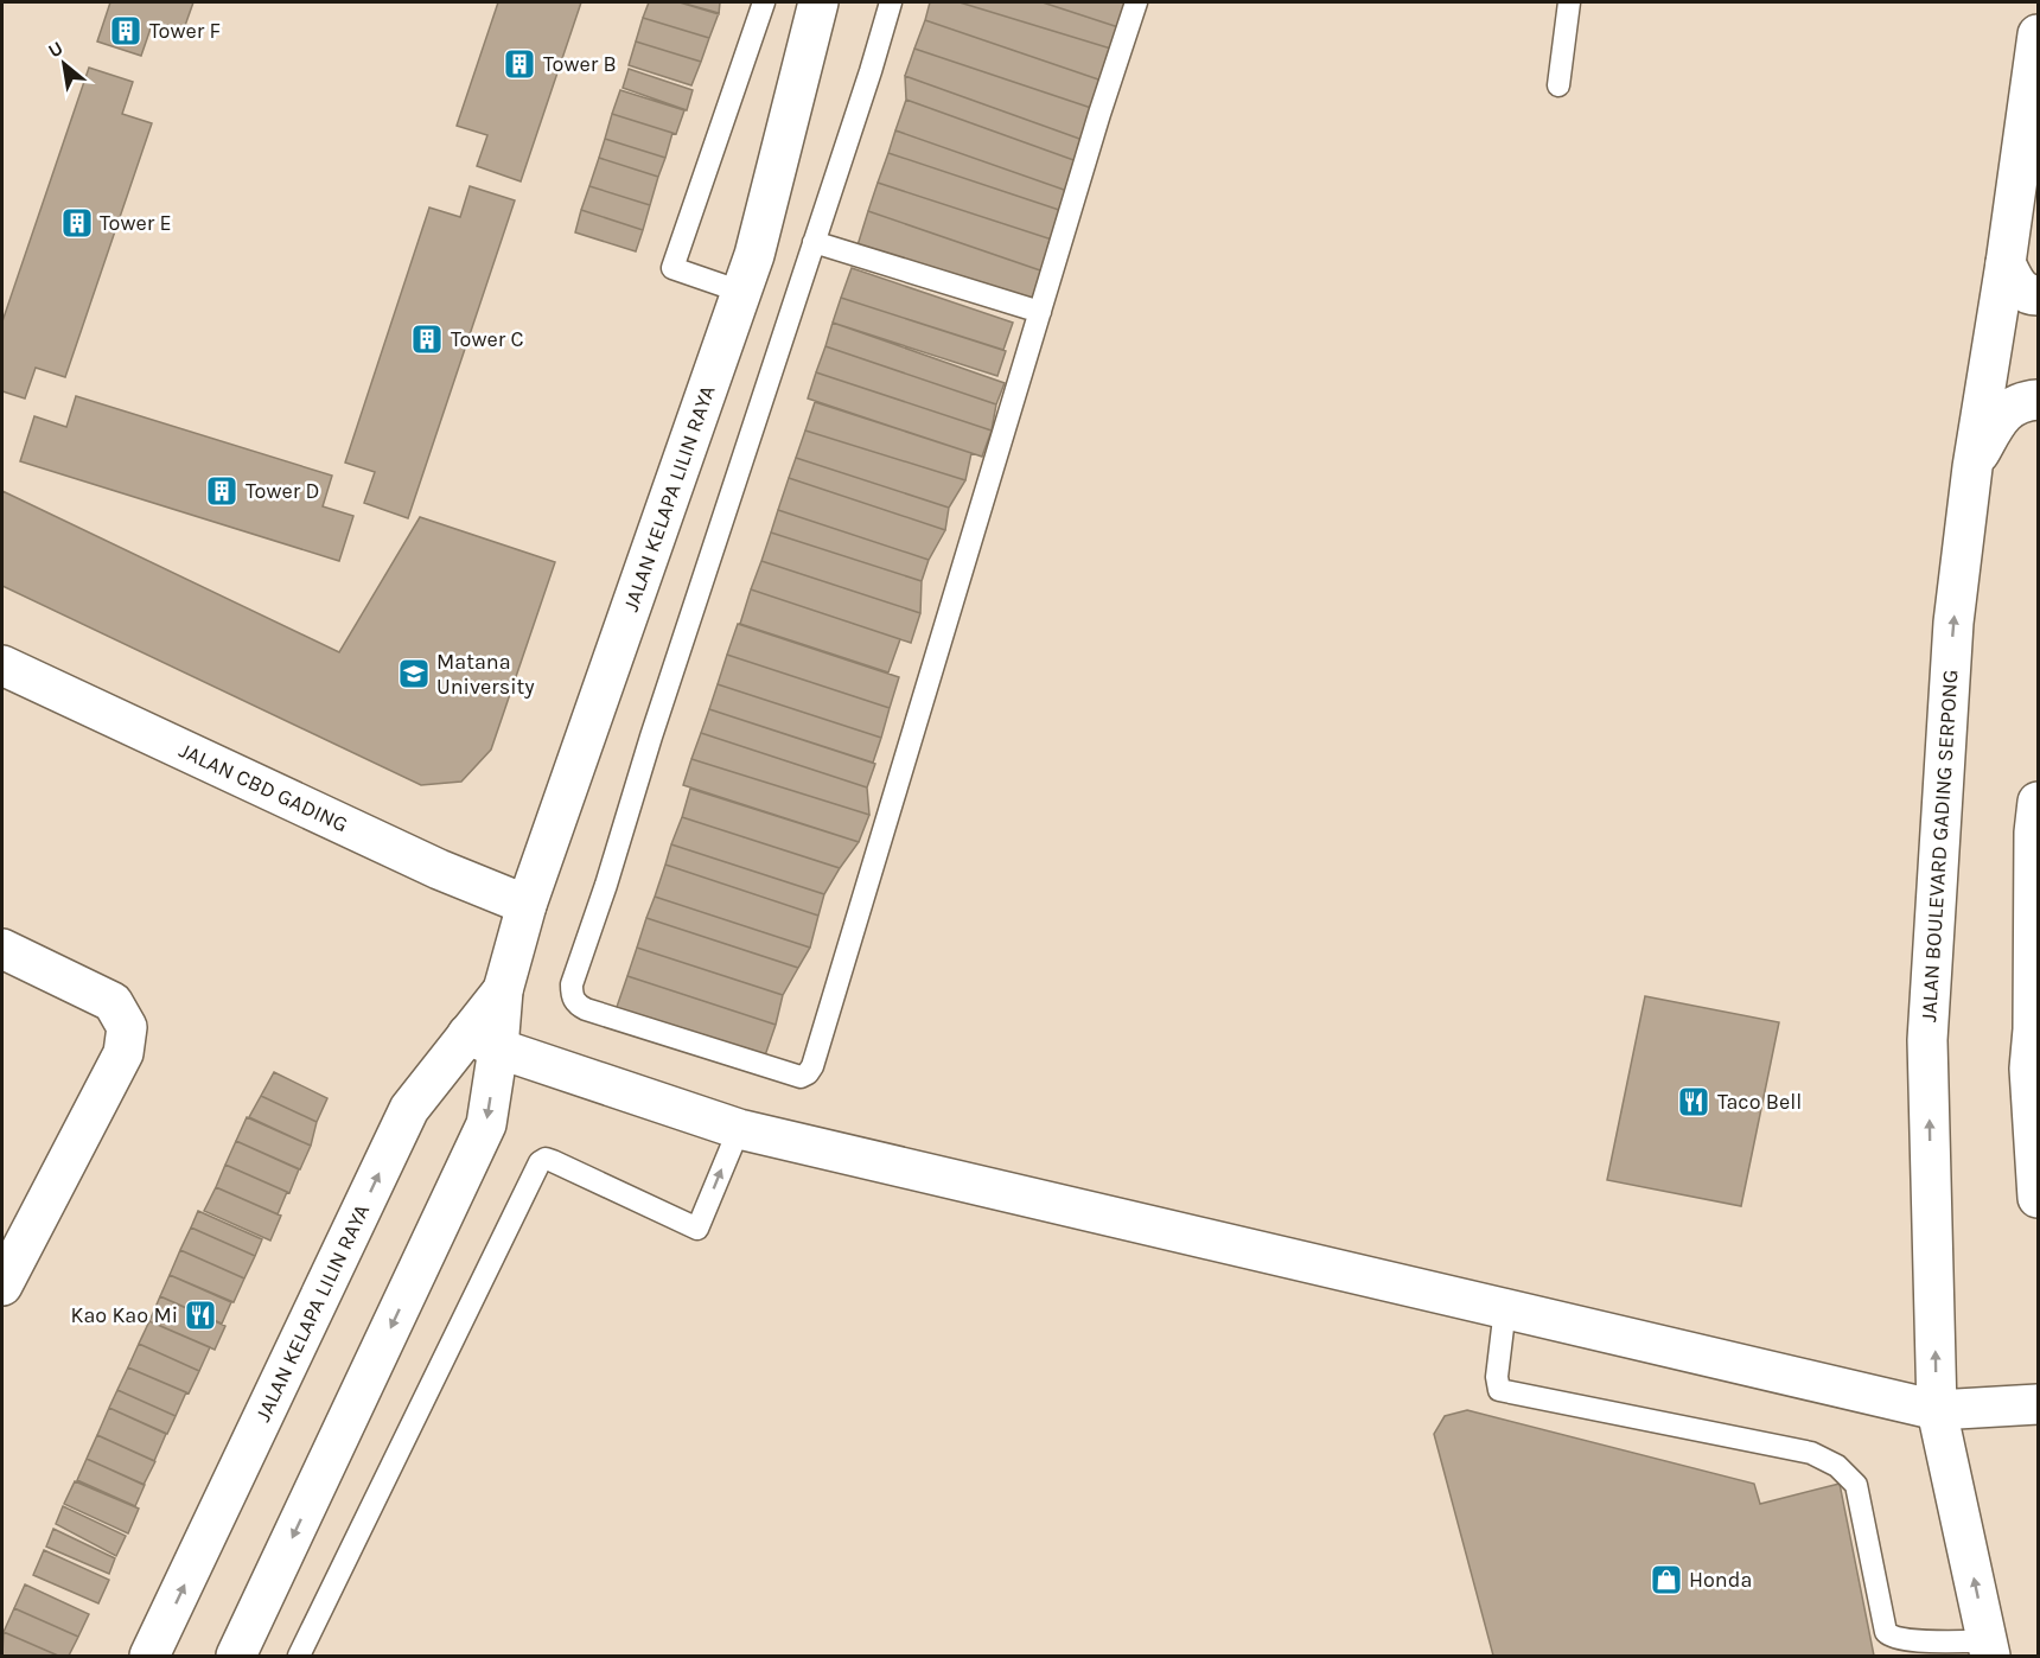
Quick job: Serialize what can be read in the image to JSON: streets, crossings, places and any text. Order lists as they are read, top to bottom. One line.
{"streets":{"street":["JALAN KELAPA LILIN RAYA","JALAN CBD GADING","JALAN BOULEVARD GADING SERPONG"]},"crossings":[["JALAN KELAPA LILIN RAYA","JALAN CBD GADING"]],"places":{"building":["Tower F","Tower B","Tower E","Tower C","Tower D"],"school or university":["Matana University"],"restaurant":["Taco Bell","Kao Kao Mi"],"shop":["Honda"]},"north":"top left"}
